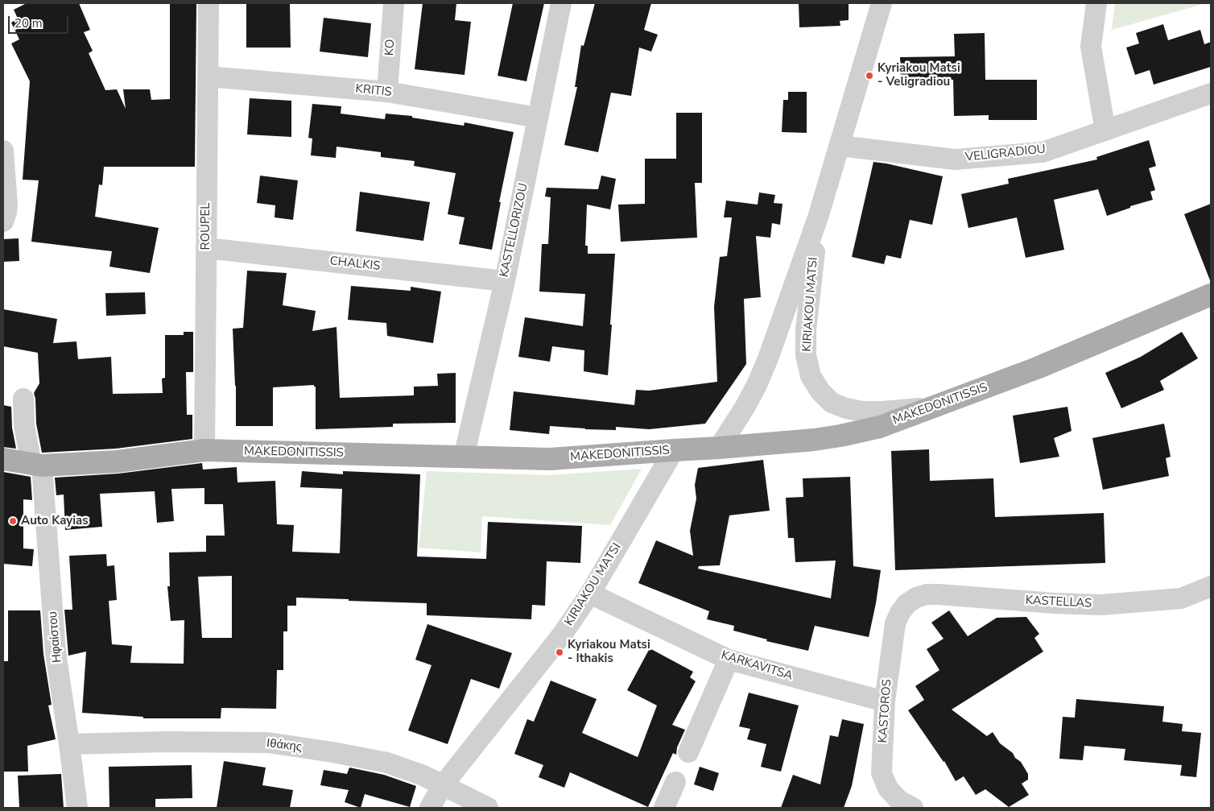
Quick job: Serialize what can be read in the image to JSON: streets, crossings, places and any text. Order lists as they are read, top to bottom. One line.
{"streets":{"main road":["MAKEDONITISSIS"],"street":["KO","KRITIS","VELIGRADIOU","ROUPEL","KASTELLORIZOU","CHALKIS","KIRIAKOU MATSI","KASTELLAS","Ηφαίστου","KARKAVITSA","KASTOROS","Ιθάκης"]},"crossings":[["KO","KRITIS"],["KRITIS","ROUPEL"],["KRITIS","KASTELLORIZOU"],["VELIGRADIOU","KIRIAKOU MATSI"],["ROUPEL","CHALKIS"],["ROUPEL","MAKEDONITISSIS"],["KASTELLORIZOU","CHALKIS"],["KASTELLORIZOU","MAKEDONITISSIS"],["KIRIAKOU MATSI","MAKEDONITISSIS"],["KIRIAKOU MATSI","KARKAVITSA"],["KIRIAKOU MATSI","Ιθάκης"],["MAKEDONITISSIS","Ηφαίστου"],["KASTELLAS","KASTOROS"],["Ηφαίστου","Ιθάκης"],["KARKAVITSA","KASTOROS"]],"places":["Kyriakou Matsi - Veligradiou","Auto Kayias","Kyriakou Matsi - Ithakis"],"scale_bar":"20 m"}
